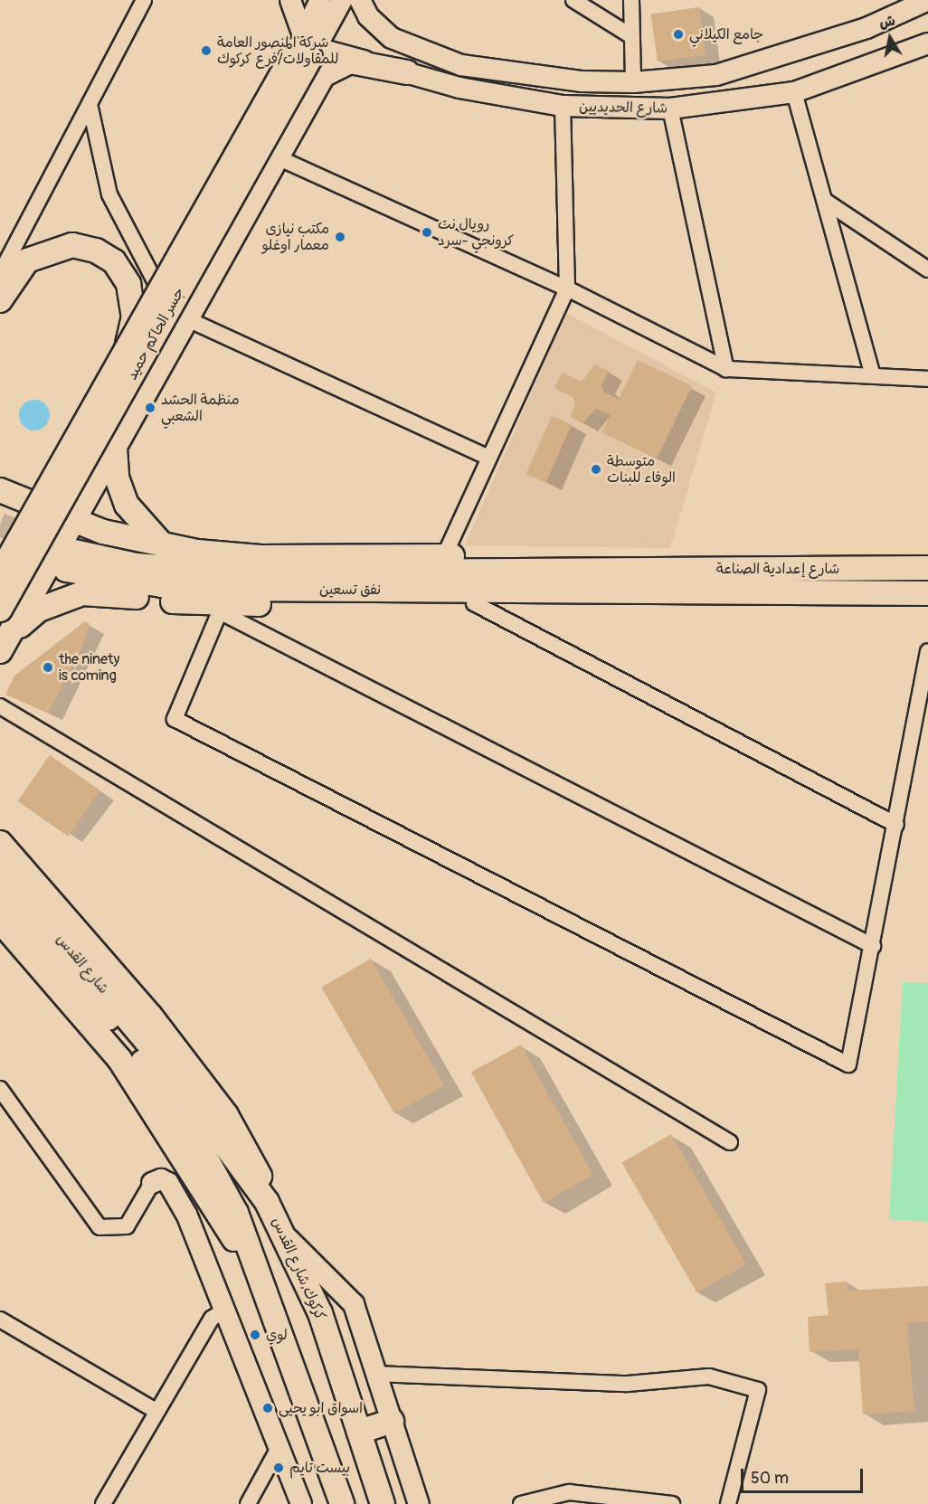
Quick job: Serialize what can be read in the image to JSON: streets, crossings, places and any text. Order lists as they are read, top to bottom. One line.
{"streets":{"main road":["جسر الحاكم حميد","شارع إعدادية الصناعة","نفق تسعين","شارع القدس","كركوك,شارع القدس"],"street":["شارع الحديديين"]},"crossings":[["شارع الحديديين","جسر الحاكم حميد"],["شارع إعدادية الصناعة","نفق تسعين"],["شارع القدس","كركوك,شارع القدس"]],"places":["جامع الكيلاني","شركة المنصور العامة للمقاولات/فرع كركوك","رويال نت كرونجي -سرد","مكتب نيازي معمار اوغلو","منظمة الحشد الشعبي","متوسطة الوفاء للبنات","the ninety is coming","لوي","اسواق ابو يحيى","بيست تايم"],"scale_bar":"50 m","north":"top"}
